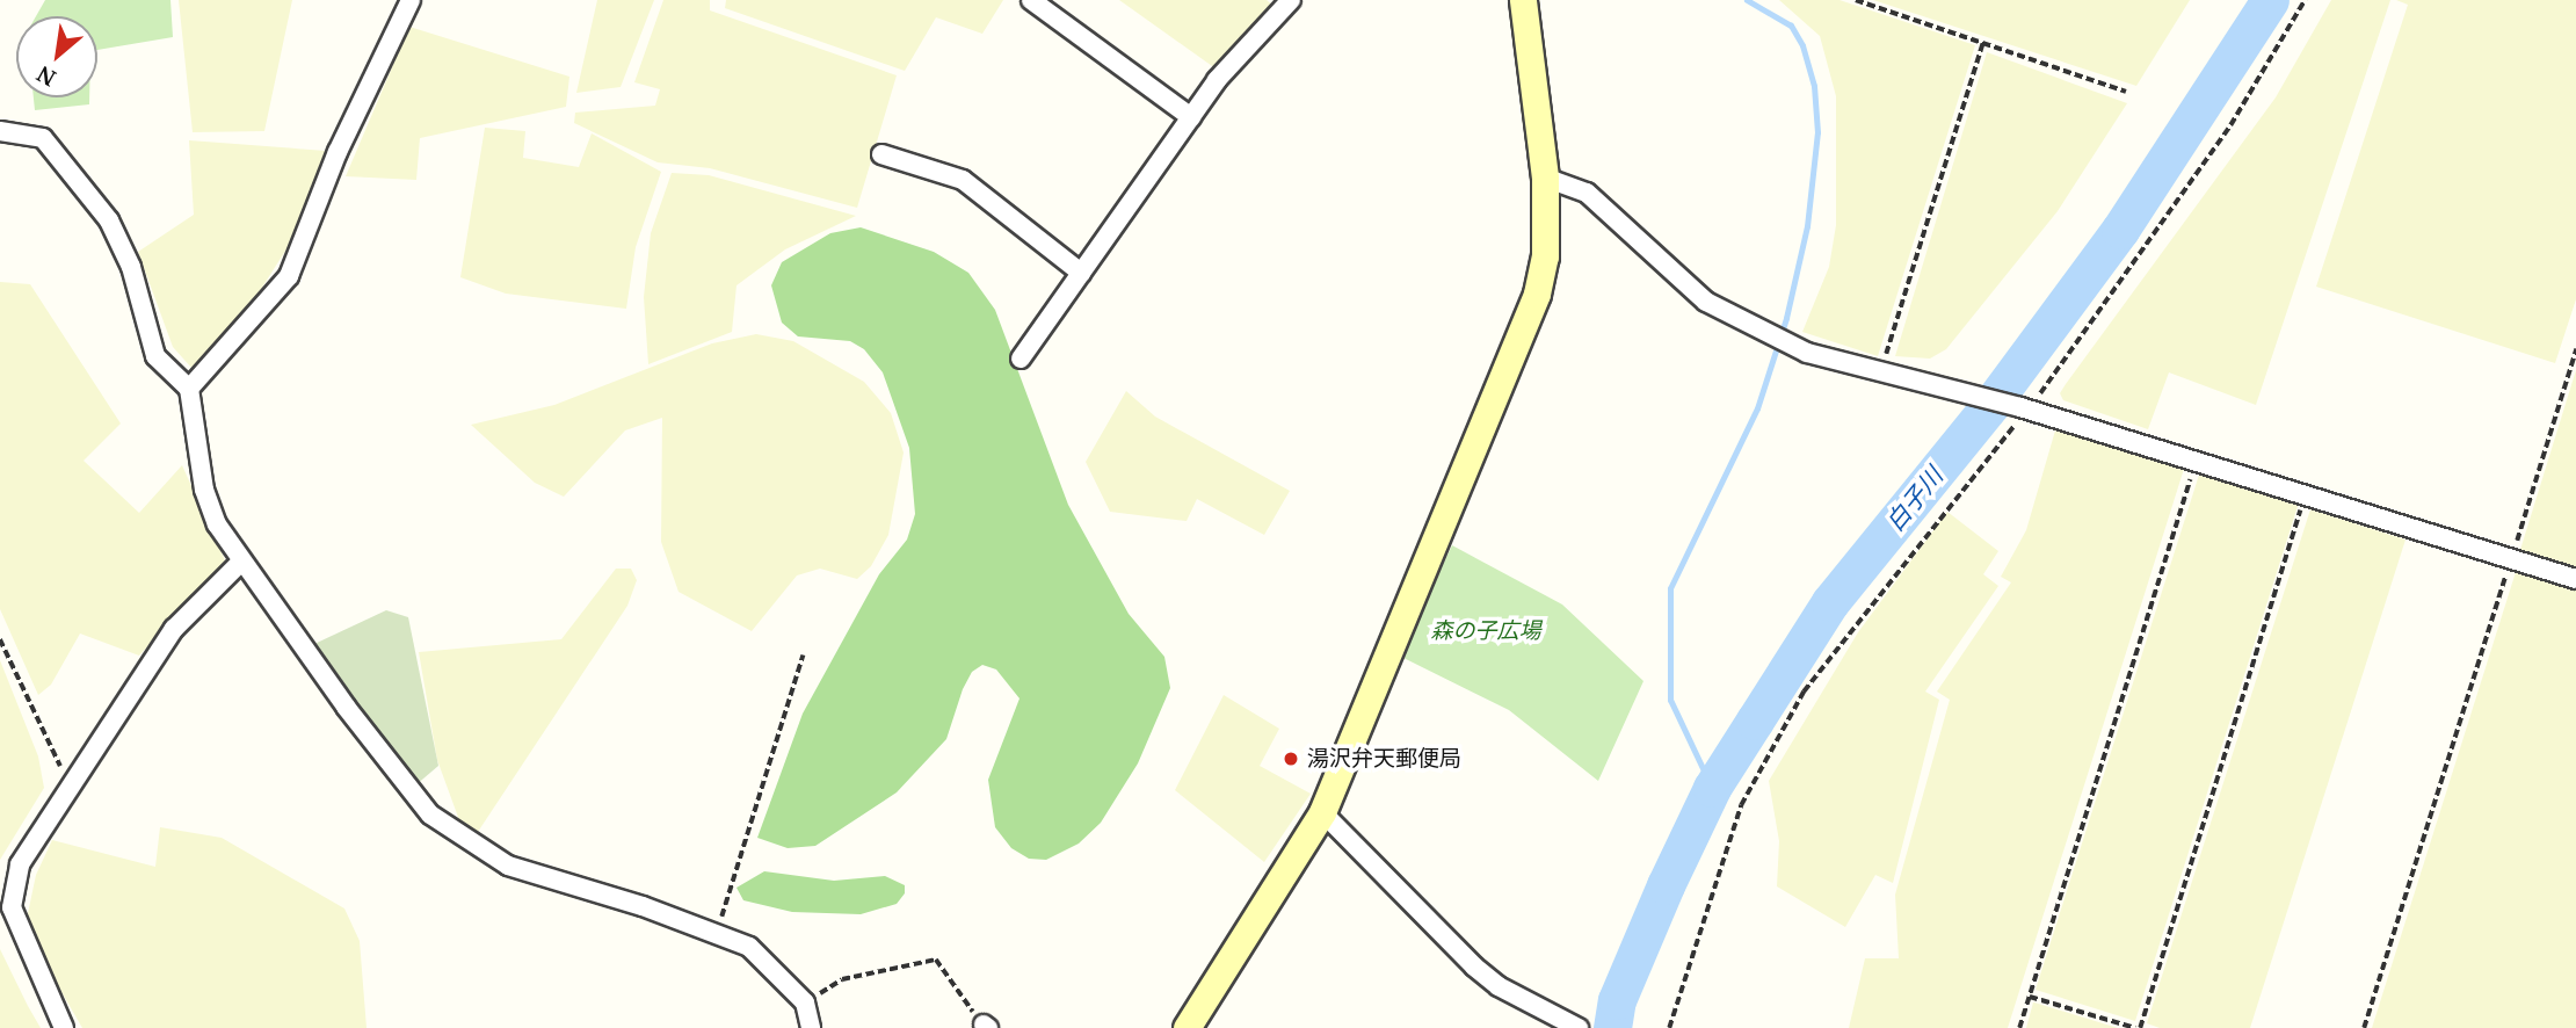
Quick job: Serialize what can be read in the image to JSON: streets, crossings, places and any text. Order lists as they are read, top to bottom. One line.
{"water":["白子川"],"parks":["森の子広場"],"places":["湯沢弁天郵便局"],"north":"bottom left"}
